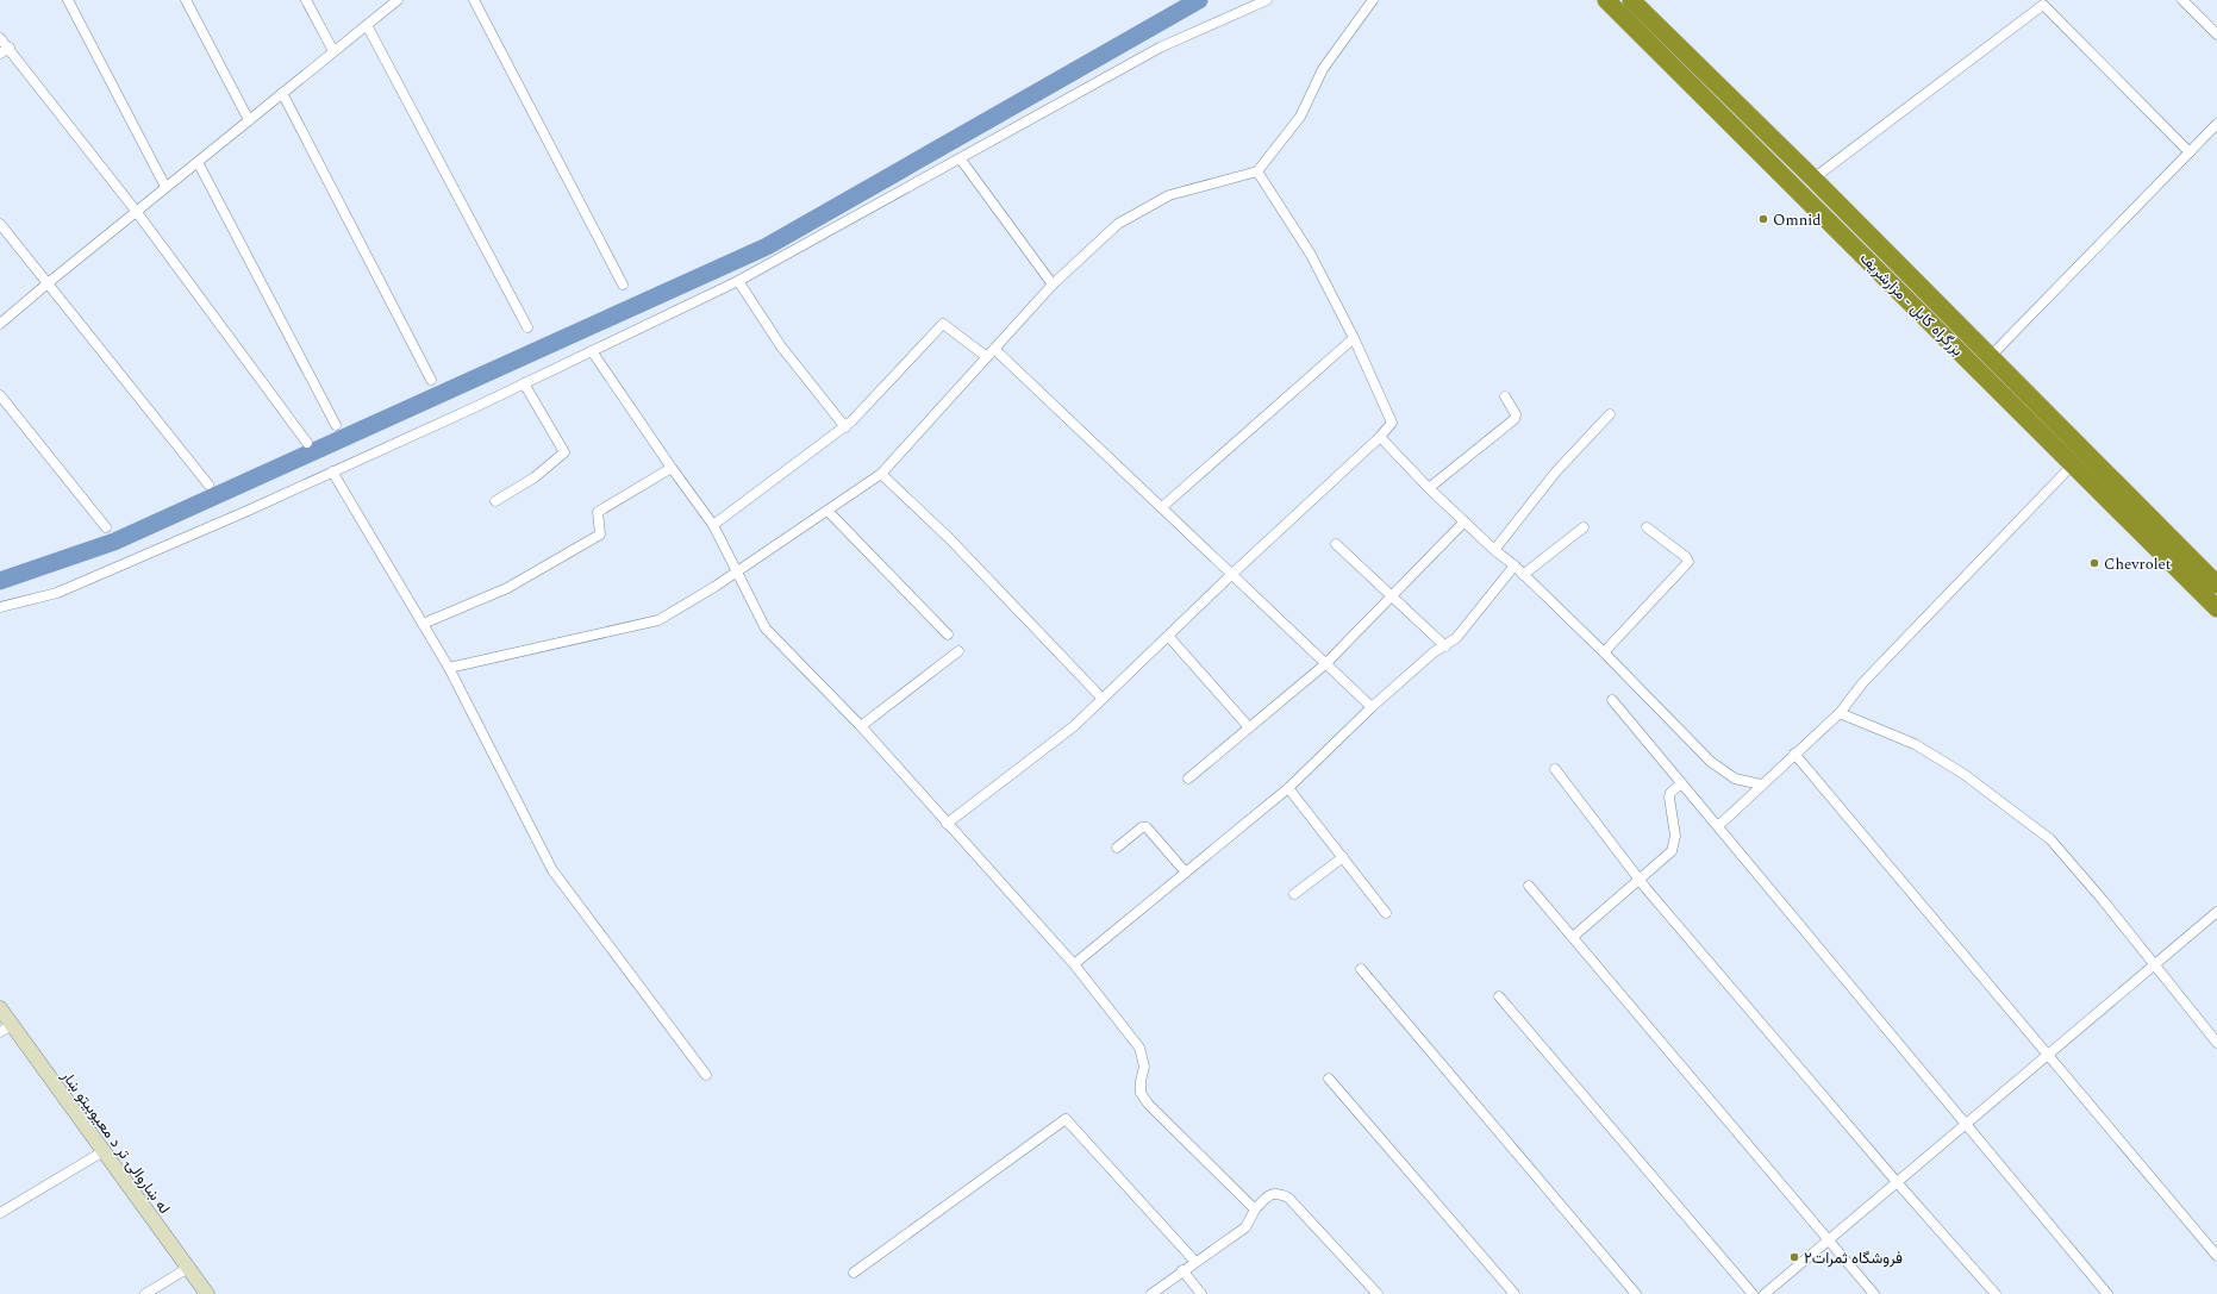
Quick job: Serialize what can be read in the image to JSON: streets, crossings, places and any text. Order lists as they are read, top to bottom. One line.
{"streets":{"highway":["بزرگراه کابل - مزارشریف"],"street":["له ښاروالۍ تر د معیوبیتو ښار"]},"places":["Omnid","Chevrolet","فروشگاه ثمرات٢"]}
